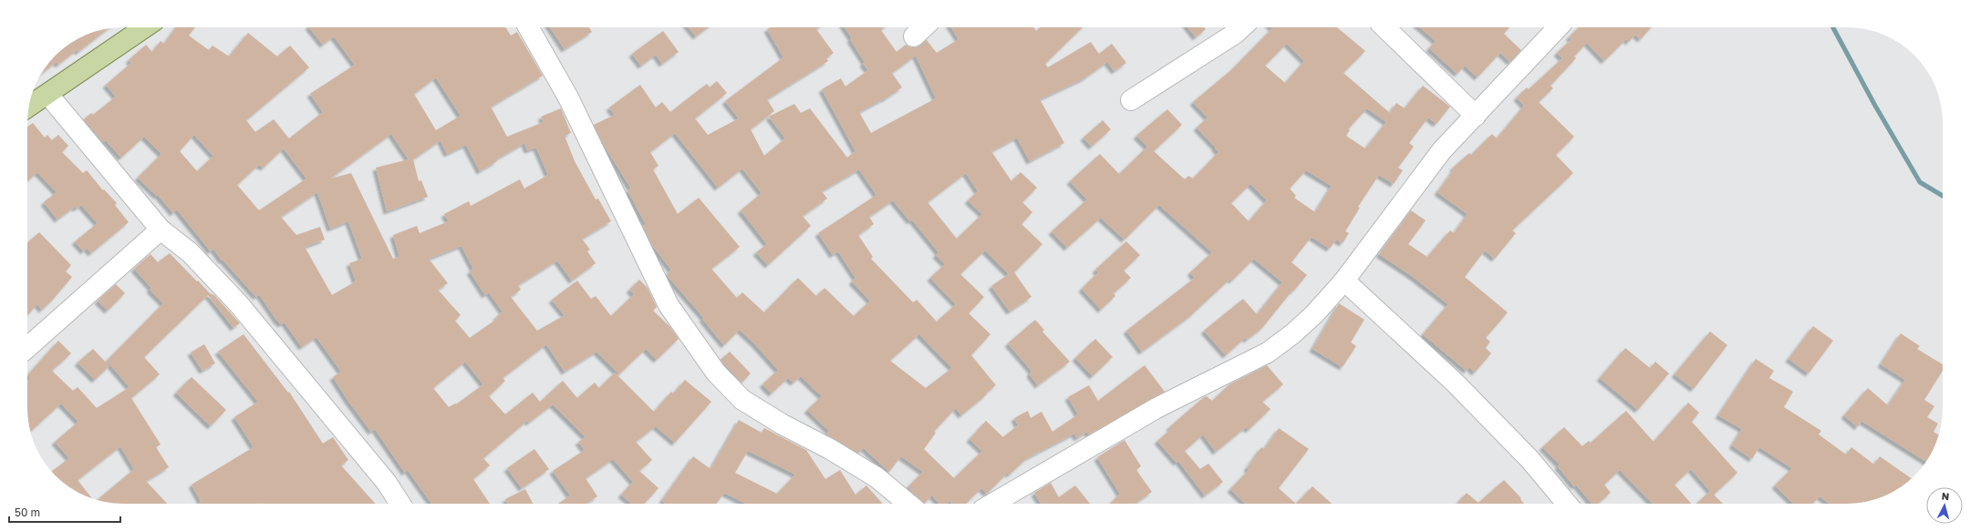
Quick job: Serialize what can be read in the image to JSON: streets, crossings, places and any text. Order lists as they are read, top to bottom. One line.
{"scale_bar":"50 m","north":"top"}
